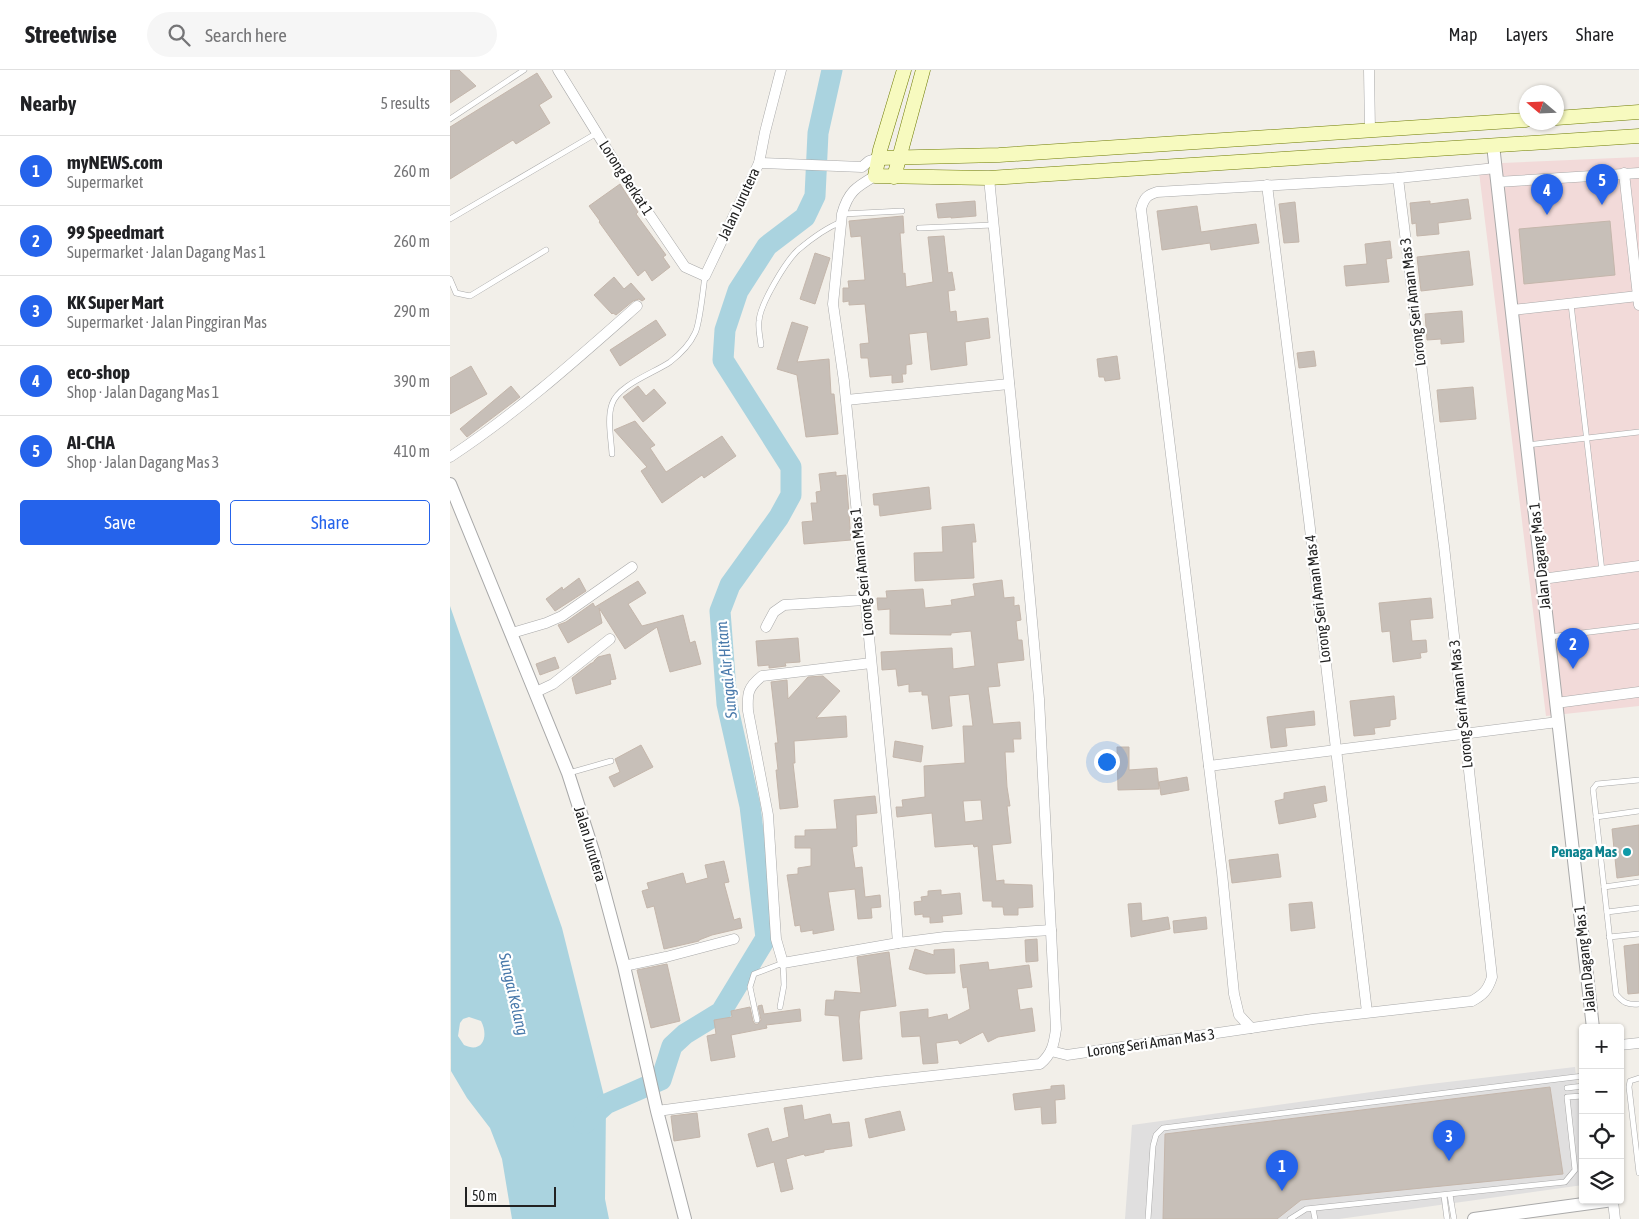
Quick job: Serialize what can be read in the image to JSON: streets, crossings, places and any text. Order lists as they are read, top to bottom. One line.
{"streets":{"street":["Lorong Berkat 1","Jalan Jurutera","Lorong Seri Aman Mas 3","Jalan Dagang Mas 1","Lorong Seri Aman Mas 1","Lorong Seri Aman Mas 4"]},"crossings":[["Lorong Berkat 1","Jalan Jurutera"],["Lorong Seri Aman Mas 3","Lorong Seri Aman Mas 4"]],"water":["Sungai Air Hitam","Sungai Kelang"],"places":["Penaga Mas"],"scale_bar":"50 m","north":"left","page":{"header":"Streetwise","search":"Search here","nav":["Map","Layers","Share"],"heading":["Nearby","5 results"],"list":[{"mark":"1","name":"myNEWS.com","note":"Supermarket","value":"260 m"},{"mark":"2","name":"99 Speedmart","note":"Supermarket · Jalan Dagang Mas 1","value":"260 m"},{"mark":"3","name":"KK Super Mart","note":"Supermarket · Jalan Pinggiran Mas","value":"290 m"},{"mark":"4","name":"eco-shop","note":"Shop · Jalan Dagang Mas 1","value":"390 m"},{"mark":"5","name":"AI-CHA","note":"Shop · Jalan Dagang Mas 3","value":"410 m"}],"pins":["5","4","2","3","1"],"buttons":["Save","Share"],"map_buttons":["+","−"],"scale":"50 m"}}
